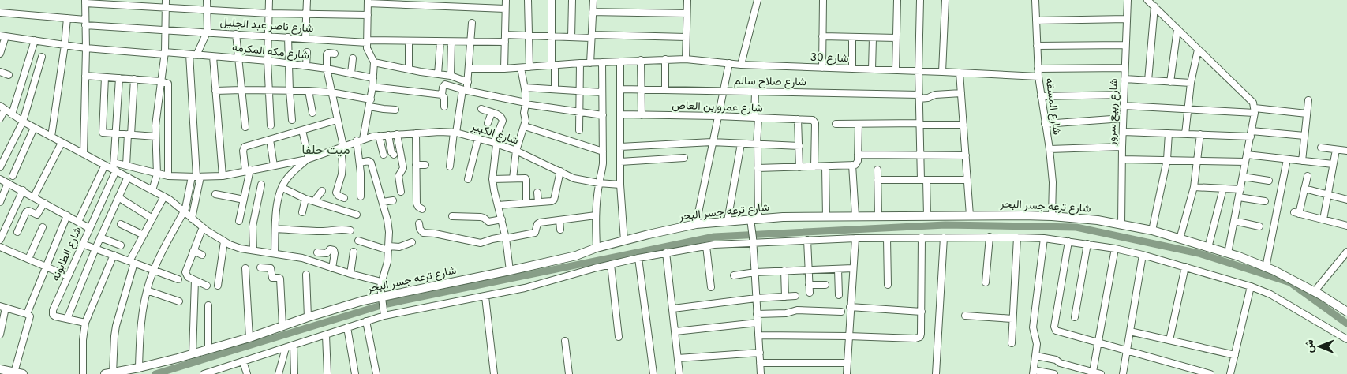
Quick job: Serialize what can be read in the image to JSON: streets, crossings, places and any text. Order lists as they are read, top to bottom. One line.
{"streets":{"street":["شارع ناصر عبد الجليل","شارع مكه المكرمه","شارع 30","شارع صلاح سالم","شارع المسقه","شارع عمرو بن العاص","شارع ربيع سرور","شارع الكبير","شارع ترعه جسر البحر","شارع الطابونه"]},"crossings":[["شارع 30","شارع المسقه"],["شارع المسقه","شارع ترعه جسر البحر"],["شارع ربيع سرور","شارع ترعه جسر البحر"]],"districts":["ميت حلفا"],"north":"left"}
